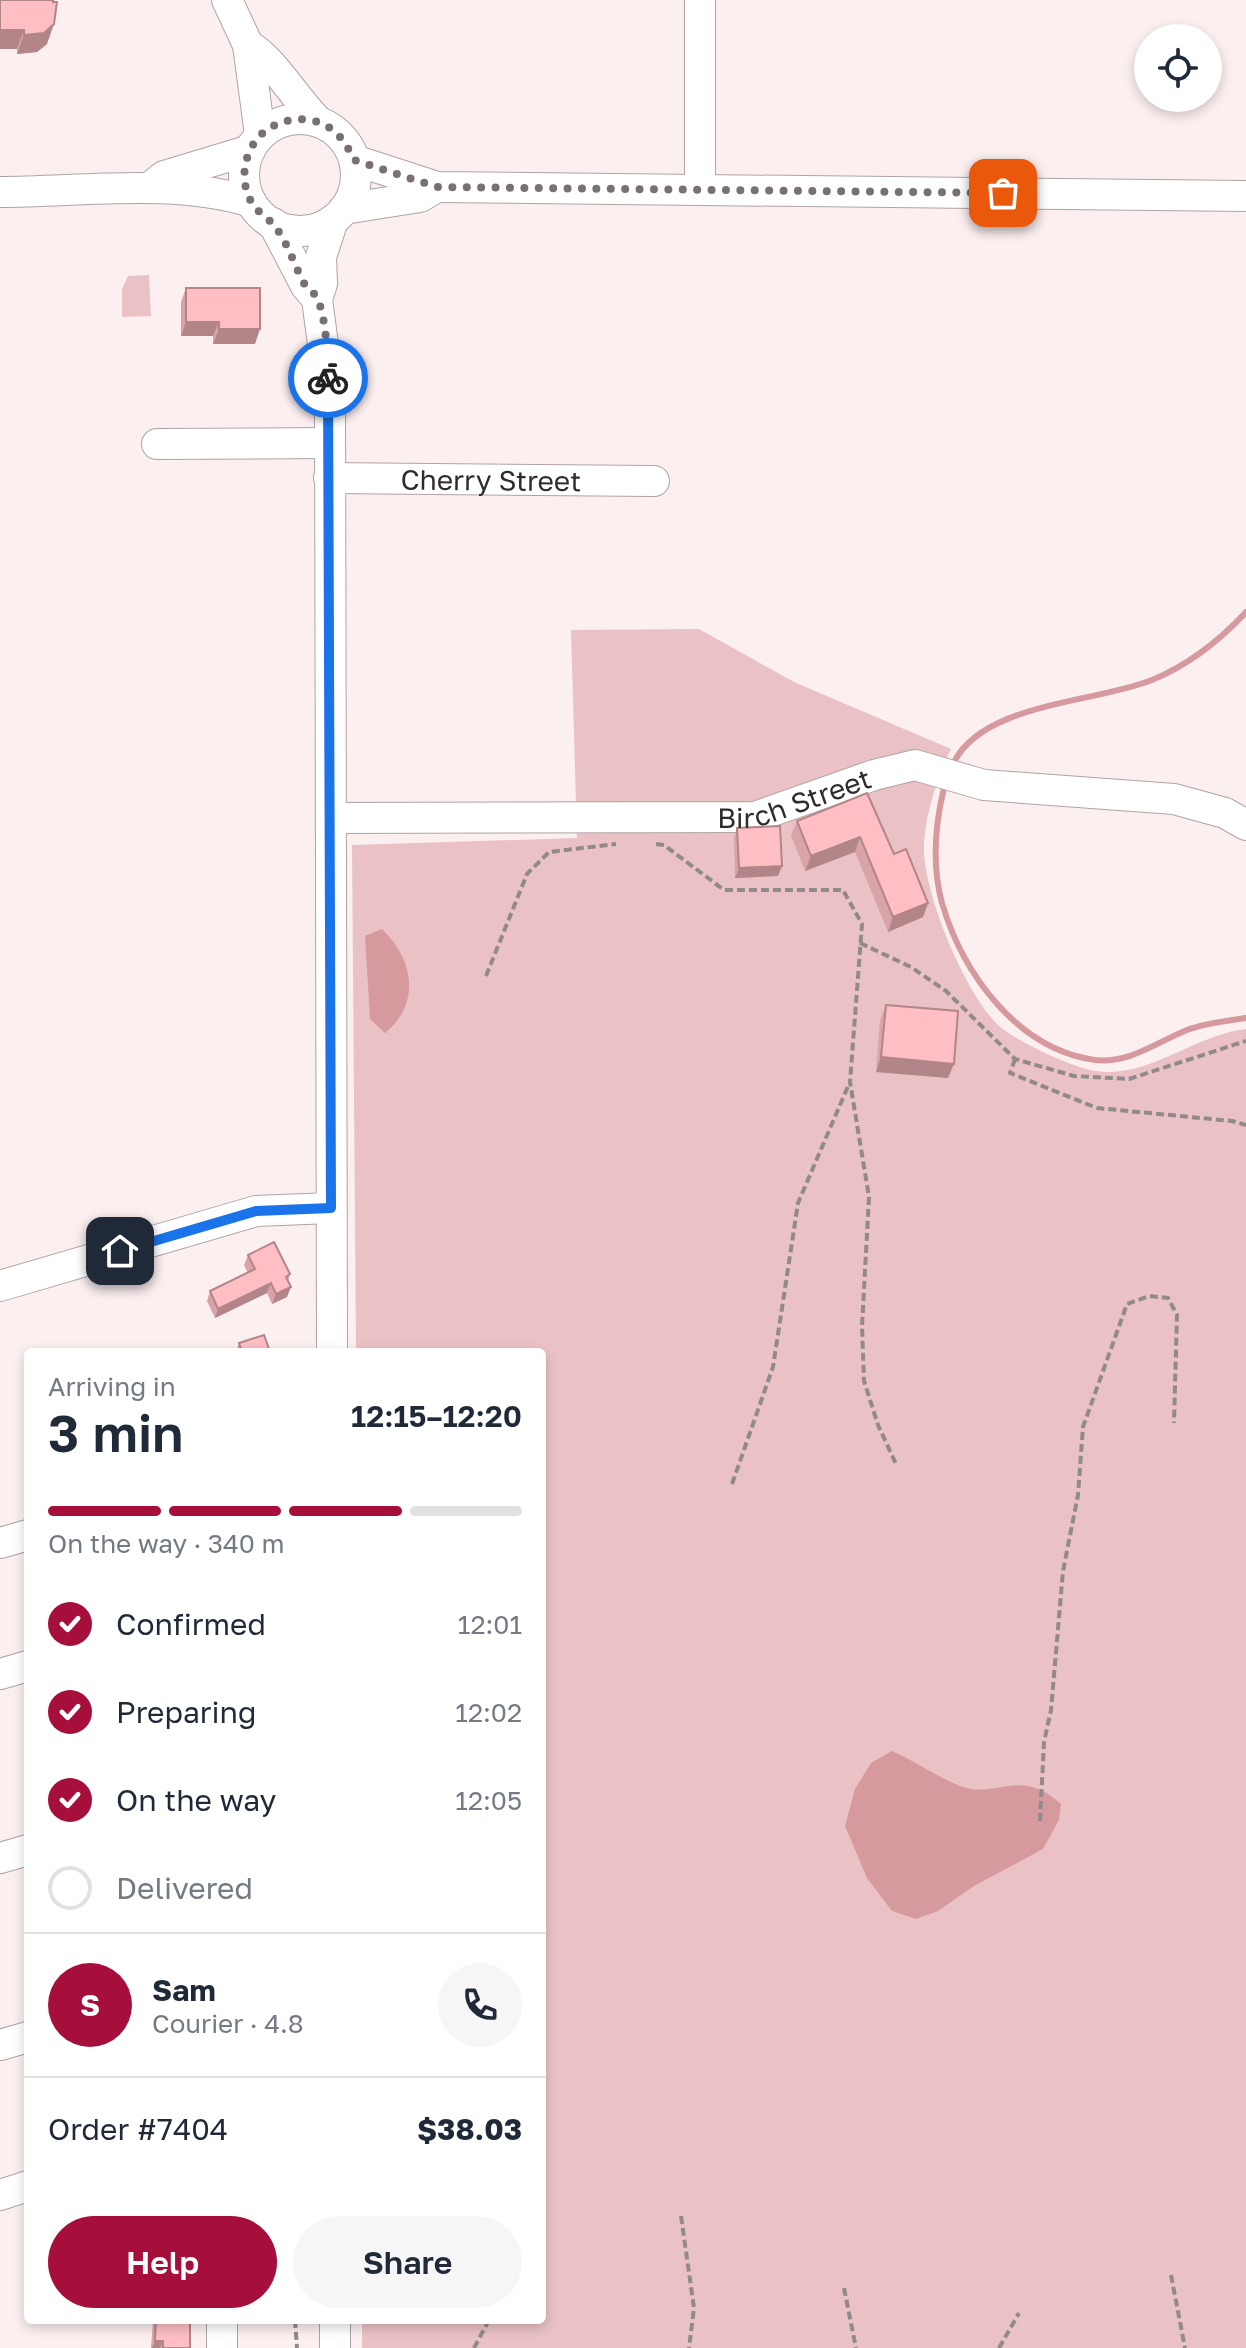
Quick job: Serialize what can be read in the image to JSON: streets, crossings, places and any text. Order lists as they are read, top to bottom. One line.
{"streets":{"street":["Cherry Street","Birch Street"]},"page":{"heading":["3 min","Arriving in","12:15–12:20"],"panel":["Sam","Courier · 4.8","Order #7404","$38.03"],"bar":"On the way · 340 m","list":[["Confirmed","12:01"],["Preparing","12:02"],["On the way","12:05"],"Delivered"],"round":"S","buttons":["Help","Share"]}}
